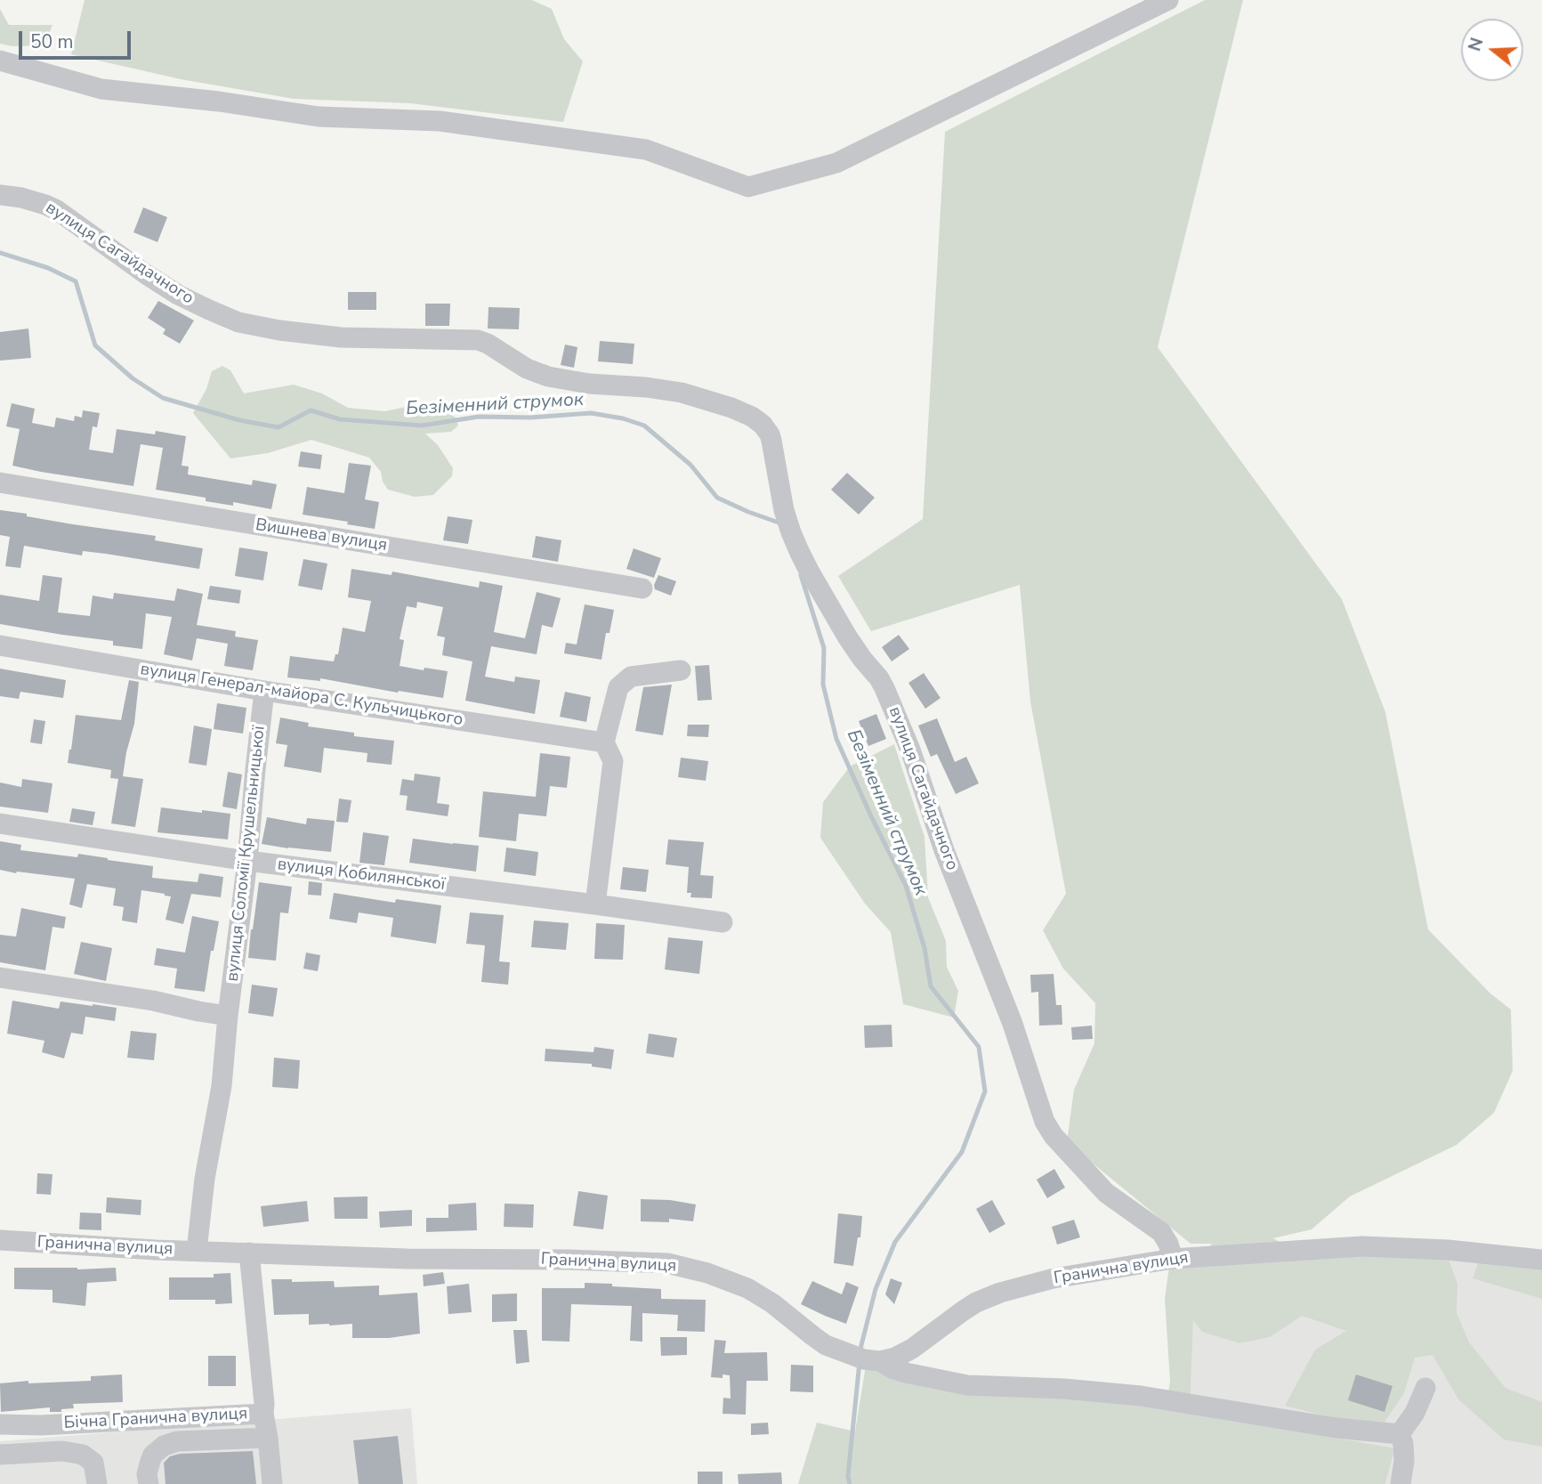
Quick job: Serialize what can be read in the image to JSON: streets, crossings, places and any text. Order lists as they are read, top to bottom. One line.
{"streets":{"street":["вулиця Сагайдачного","Вишнева вулиця","вулиця Генерал-майора С. Кульчицького","вулиця Соломії Крушельницької","вулиця Кобилянської","Гранична вулиця","Бічна Гранична вулиця"]},"crossings":[["вулиця Сагайдачного","Гранична вулиця"],["вулиця Генерал-майора С. Кульчицького","вулиця Соломії Крушельницької"],["вулиця Соломії Крушельницької","вулиця Кобилянської"],["вулиця Соломії Крушельницької","Гранична вулиця"],["Гранична вулиця","Бічна Гранична вулиця"]],"water":["Безіменний струмок"],"scale_bar":"50 m","north":"left"}
